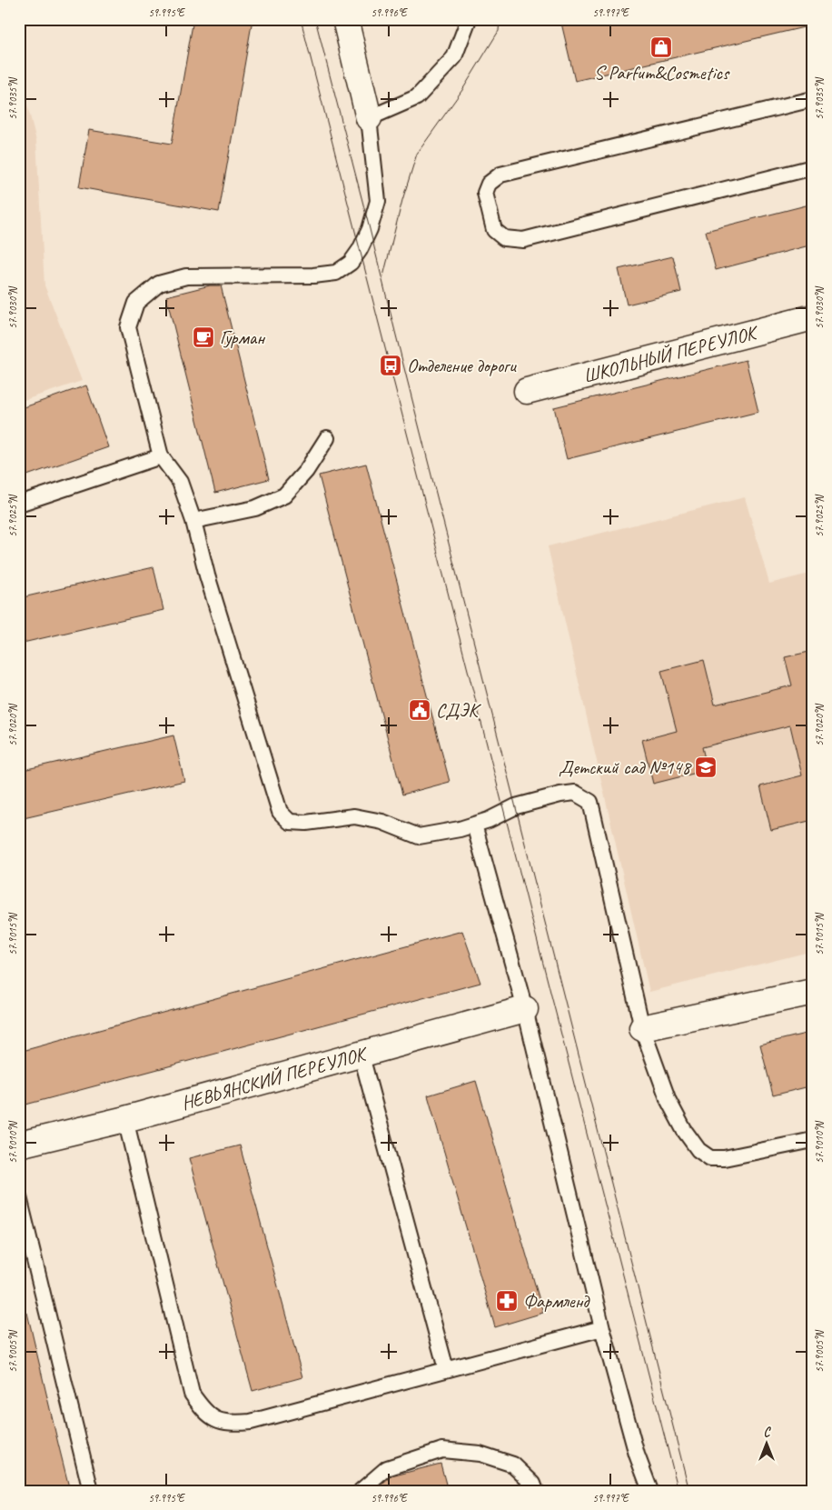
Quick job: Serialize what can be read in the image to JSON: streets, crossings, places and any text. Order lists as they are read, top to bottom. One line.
{"streets":{"street":["ШКОЛЬНЫЙ ПЕРЕУЛОК","НЕВЬЯНСКИЙ ПЕРЕУЛОК"]},"places":{"shop":["S Parfum&Cosmetics"],"cafe":["Гурман"],"bus stop":["Отделение дороги"],"public building":["СДЭК"],"school or university":["Детский сад №148"],"pharmacy":["Фармленд"]},"north":"top","coordinates":["59.995°E","59.996°E","59.997°E","57.9035°N","57.9030°N","57.9025°N","57.9020°N","57.9015°N","57.9010°N","57.9005°N"]}
